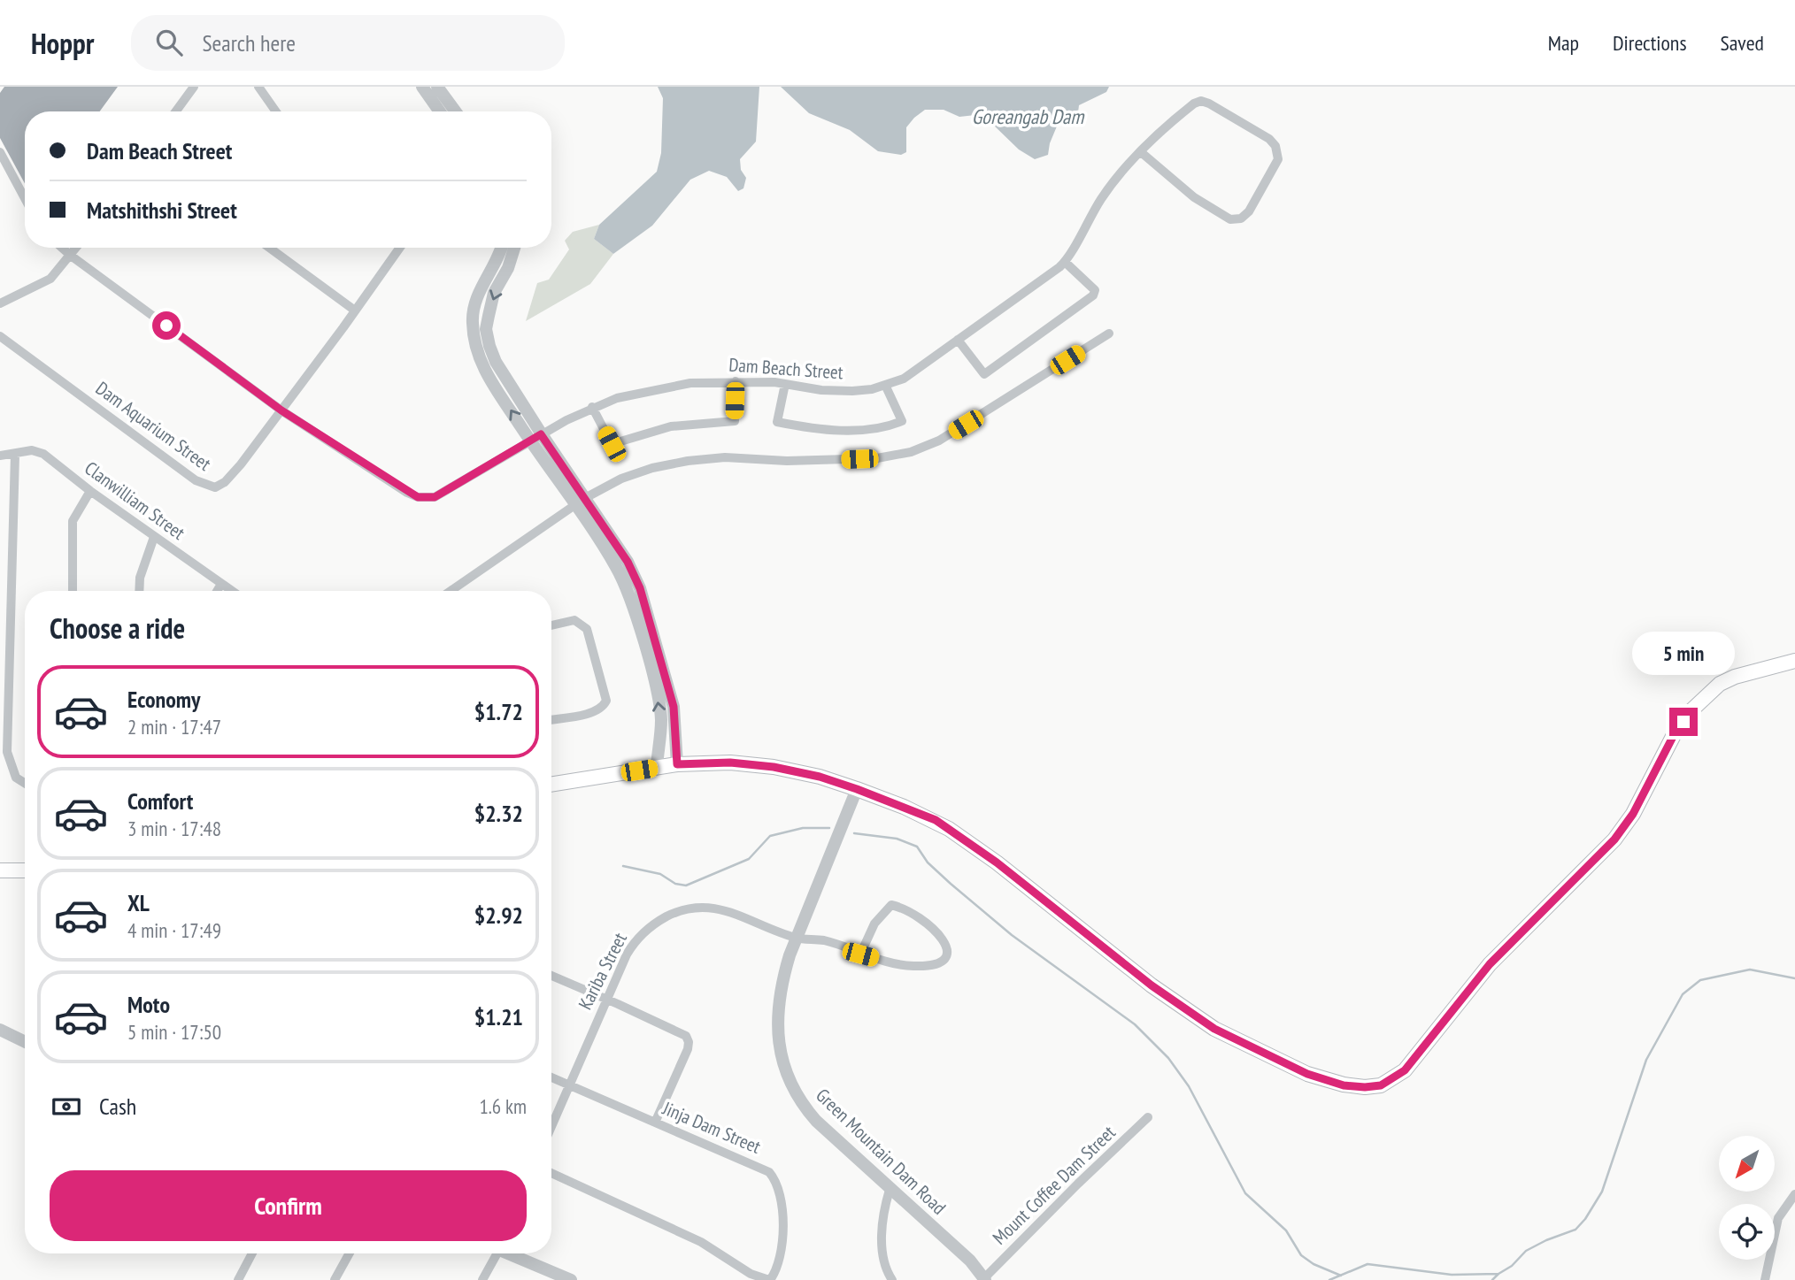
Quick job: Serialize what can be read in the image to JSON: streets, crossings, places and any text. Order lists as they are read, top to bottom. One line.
{"streets":{"street":["Dam Beach Street","Dam Aquarium Street","Clanwilliam Street","Kariba Street","Jinja Dam Street","Green Mountain Dam Road","Mount Coffee Dam Street"]},"crossings":[["Dam Beach Street","Dam Aquarium Street"],["Kariba Street","Jinja Dam Street"],["Kariba Street","Green Mountain Dam Road"],["Green Mountain Dam Road","Mount Coffee Dam Street"]],"water":["Goreangab Dam"],"north":"bottom left","page":{"header":"Hoppr","search":"Search here","nav":["Map","Directions","Saved"],"banner":["Dam Beach Street","Matshithshi Street"],"heading":"Choose a ride","bubble":"5 min","list":[{"name":"Economy","note":"2 min · 17:47","value":"$1.72"},{"name":"Comfort","note":"3 min · 17:48","value":"$2.32"},{"name":"XL","note":"4 min · 17:49","value":"$2.92"},{"name":"Moto","note":"5 min · 17:50","value":"$1.21"}],"pay":["Cash","1.6 km"],"buttons":"Confirm"}}
